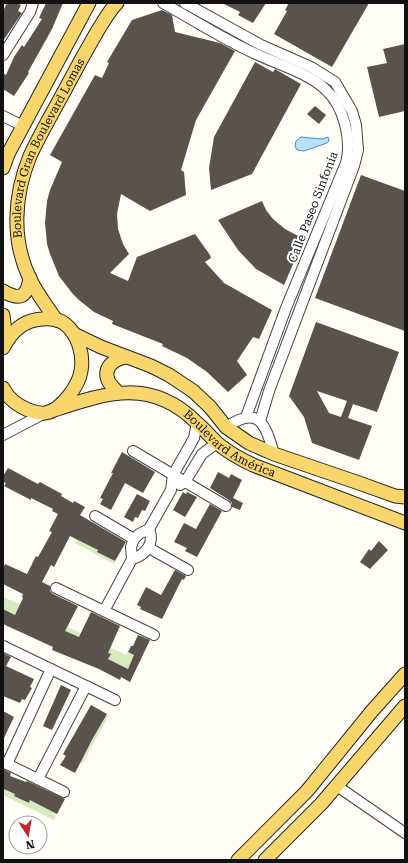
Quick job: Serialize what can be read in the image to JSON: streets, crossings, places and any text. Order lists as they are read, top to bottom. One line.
{"streets":{"main road":["Boulevard Gran Boulevard Lomas","Boulevard América"],"street":["Calle Paseo Sinfonía"]},"north":"bottom"}
